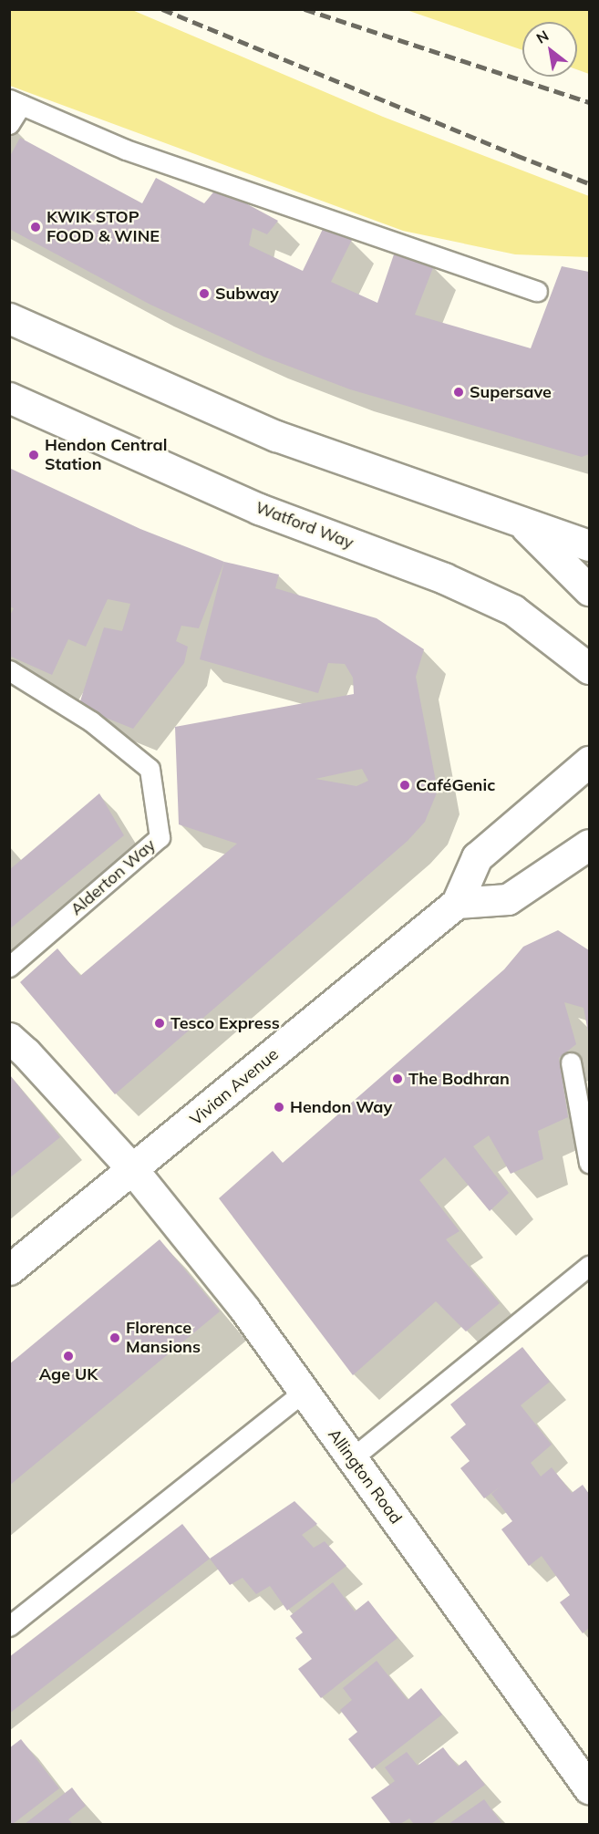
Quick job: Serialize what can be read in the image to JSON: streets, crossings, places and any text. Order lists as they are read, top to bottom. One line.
{"streets":{"main road":["Watford Way","Vivian Avenue","Allington Road"],"lane":["Alderton Way"]},"crossings":[["Vivian Avenue","Allington Road"]],"places":["KWIK STOP FOOD & WINE","Subway","Supersave","Hendon Central Station","CaféGenic","Tesco Express","The Bodhran","Hendon Way","Florence Mansions","Age UK"],"north":"top left"}
